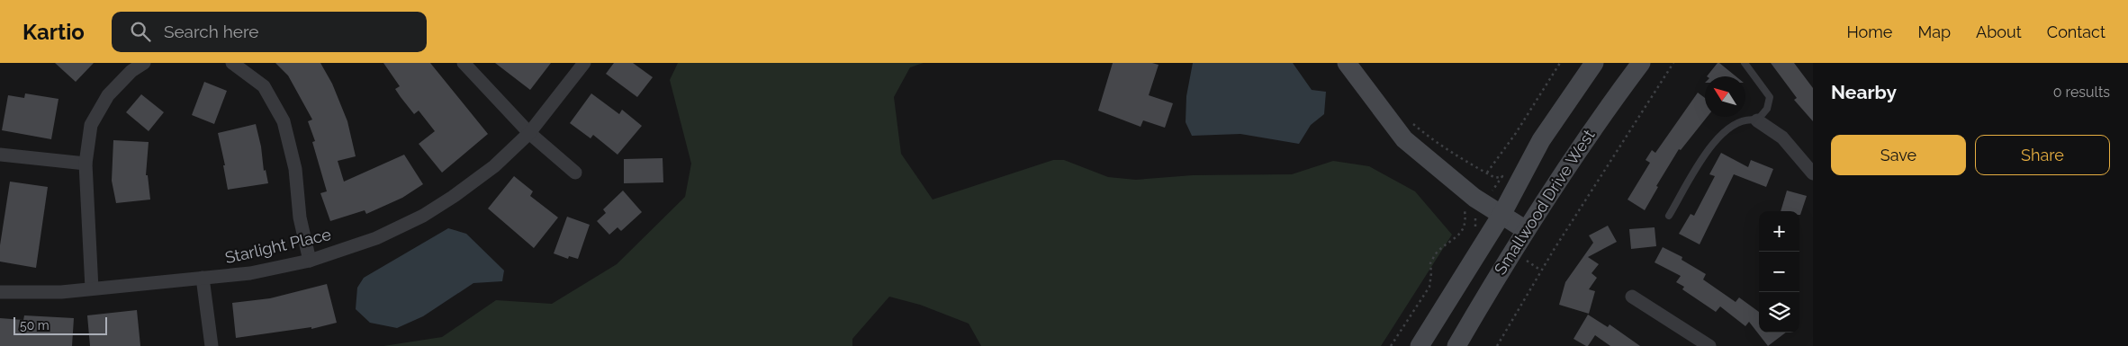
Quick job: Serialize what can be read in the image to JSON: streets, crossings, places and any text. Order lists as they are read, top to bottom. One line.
{"streets":{"main road":["Smallwood Drive West"],"street":["Starlight Place"]},"scale_bar":"50 m","north":"top left","page":{"header":"Kartio","search":"Search here","nav":["Home","Map","About","Contact"],"heading":["Nearby","0 results"],"buttons":["Save","Share"],"map_buttons":["+","−"],"scale":"50 m"}}
